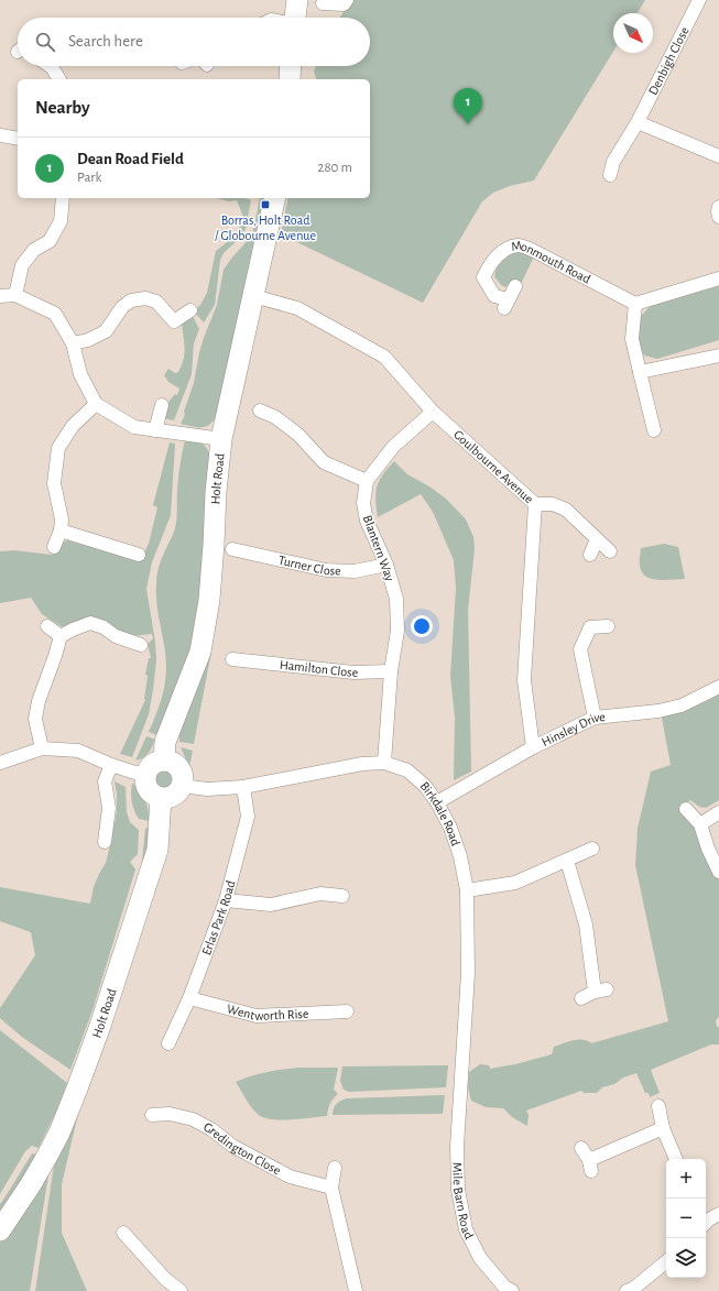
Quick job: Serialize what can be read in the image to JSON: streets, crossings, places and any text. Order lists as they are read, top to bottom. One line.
{"streets":{"main road":["Holt Road"],"street":["Denbigh Close","Monmouth Road","Goulbourne Avenue","Blantern Way","Turner Close","Hamilton Close","Hinsley Drive","Birkdale Road","Erlas Park Road","Wentworth Rise","Gredington Close","Mile Barn Road"]},"crossings":[["Goulbourne Avenue","Holt Road"],["Goulbourne Avenue","Blantern Way"],["Goulbourne Avenue","Hinsley Drive"],["Holt Road","Birkdale Road"],["Blantern Way","Turner Close"],["Blantern Way","Hamilton Close"],["Blantern Way","Birkdale Road"],["Hinsley Drive","Birkdale Road"],["Birkdale Road","Erlas Park Road"],["Birkdale Road","Mile Barn Road"],["Erlas Park Road","Wentworth Rise"]],"places":{"transit":["Borras, Holt Road / Globourne Avenue"]},"north":"bottom right","page":{"search":"Search here","heading":"Nearby","pins":"1","list":[{"mark":"1","name":"Dean Road Field","note":"Park","value":"280 m"}],"map_buttons":["+","−"]}}
